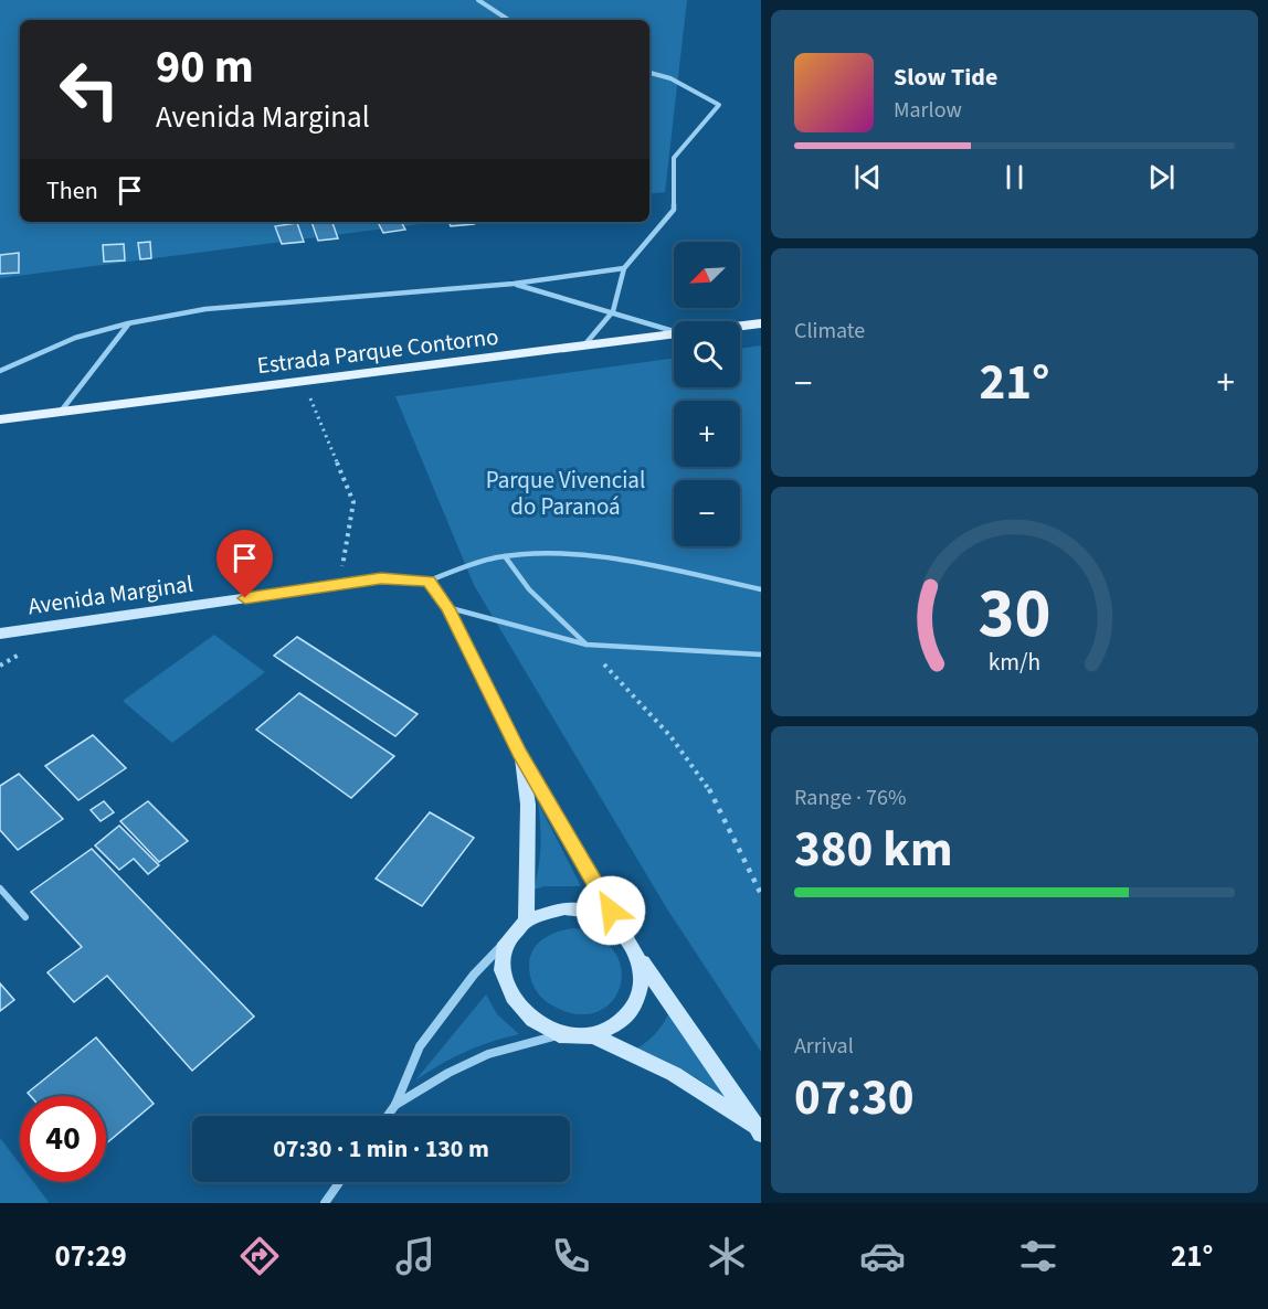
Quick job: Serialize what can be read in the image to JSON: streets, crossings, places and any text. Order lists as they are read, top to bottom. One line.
{"streets":{"main road":["Estrada Parque Contorno"],"street":["Avenida Marginal"]},"parks":["Parque Vivencial do Paranoá"],"north":"bottom left","page":{"turn":["90 m","Avenida Marginal"],"song":["Slow Tide","Marlow"],"then":"Then","map_buttons":["+","−"],"tile":["Climate",["Range · 76%","380 km"],["Arrival","07:30"]],"heat":["−","21°","+"],"limit":"40","trip":"07:30 · 1 min · 130 m","tabs":["07:29","21°"],"gauge":["30","km/h"]}}
